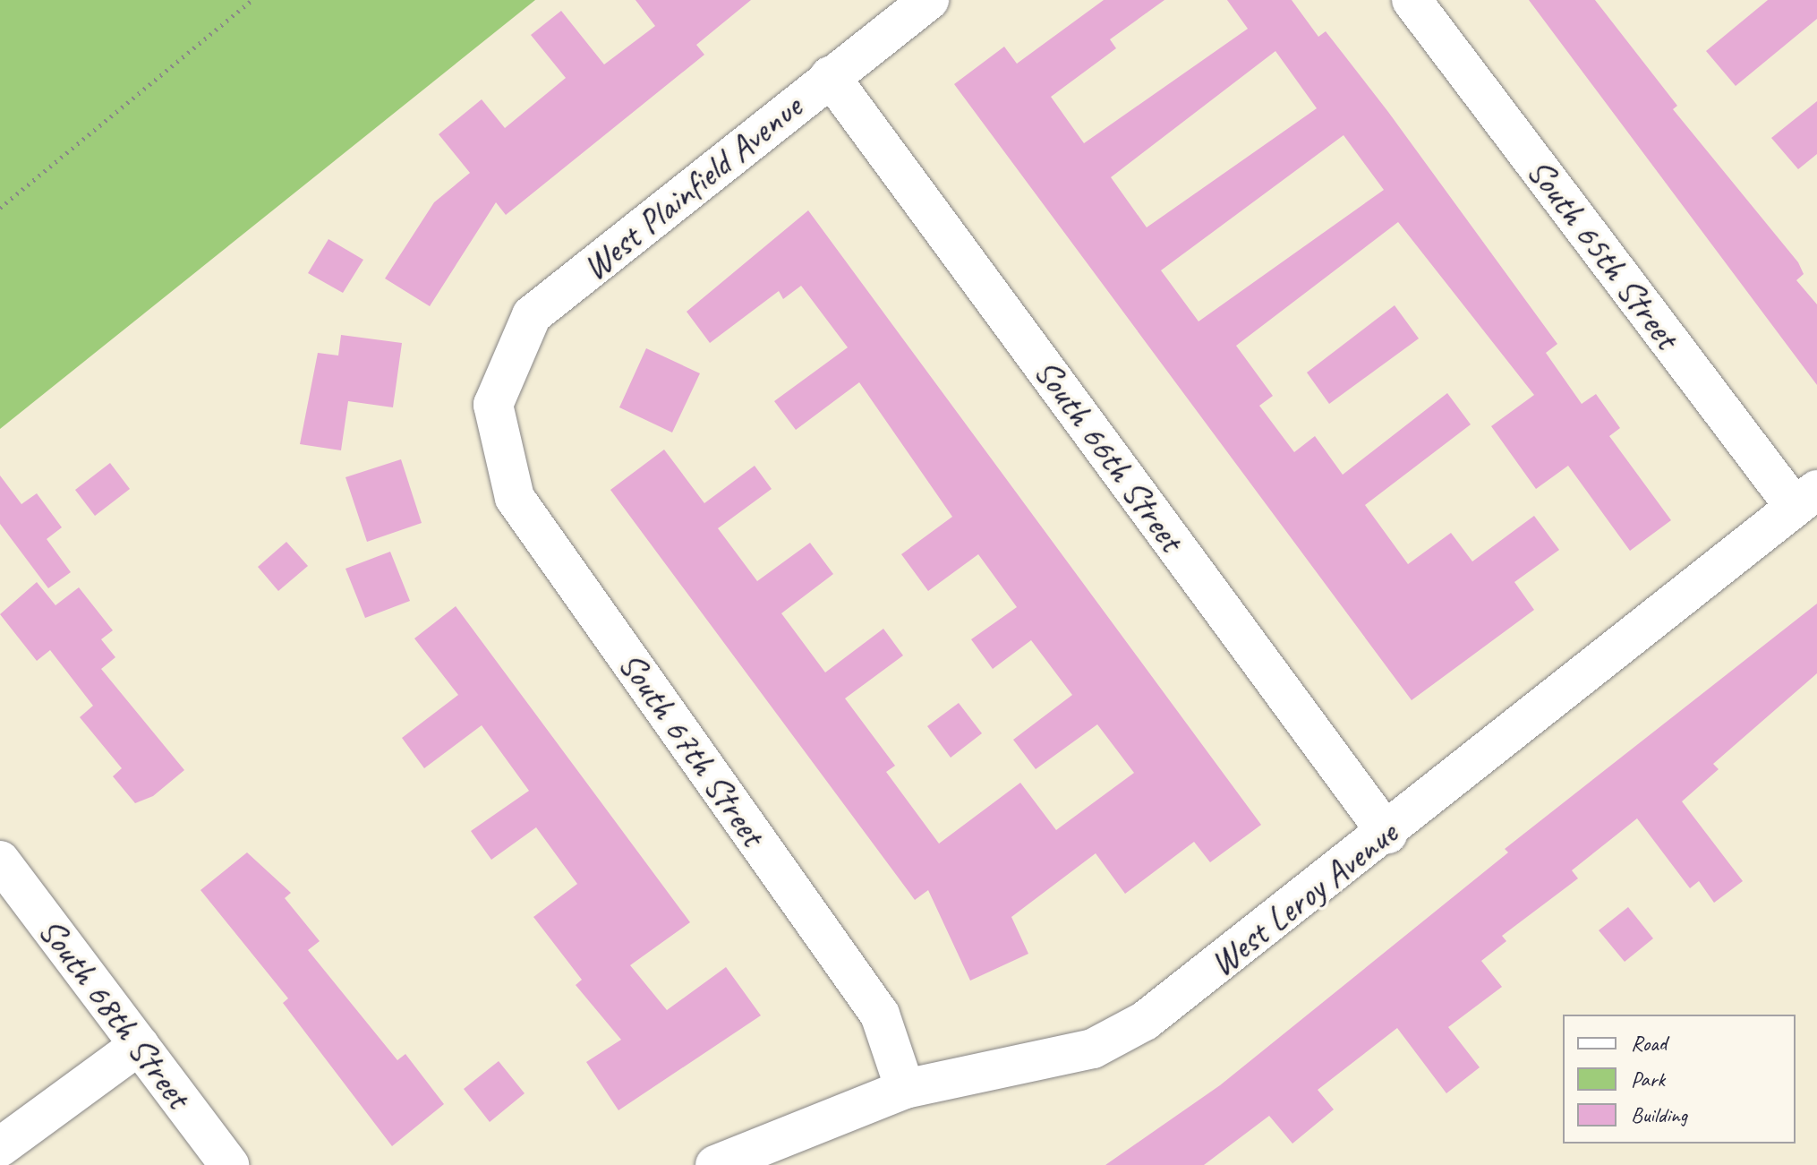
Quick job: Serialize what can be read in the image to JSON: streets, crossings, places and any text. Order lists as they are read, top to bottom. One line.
{"streets":{"street":["West Plainfield Avenue","South 65th Street","South 66th Street","South 67th Street","West Leroy Avenue","South 68th Street"]},"crossings":[["West Plainfield Avenue","South 66th Street"],["West Plainfield Avenue","South 67th Street"],["South 65th Street","West Leroy Avenue"],["South 66th Street","West Leroy Avenue"],["South 67th Street","West Leroy Avenue"]],"legend":["Road","Park","Building"]}
